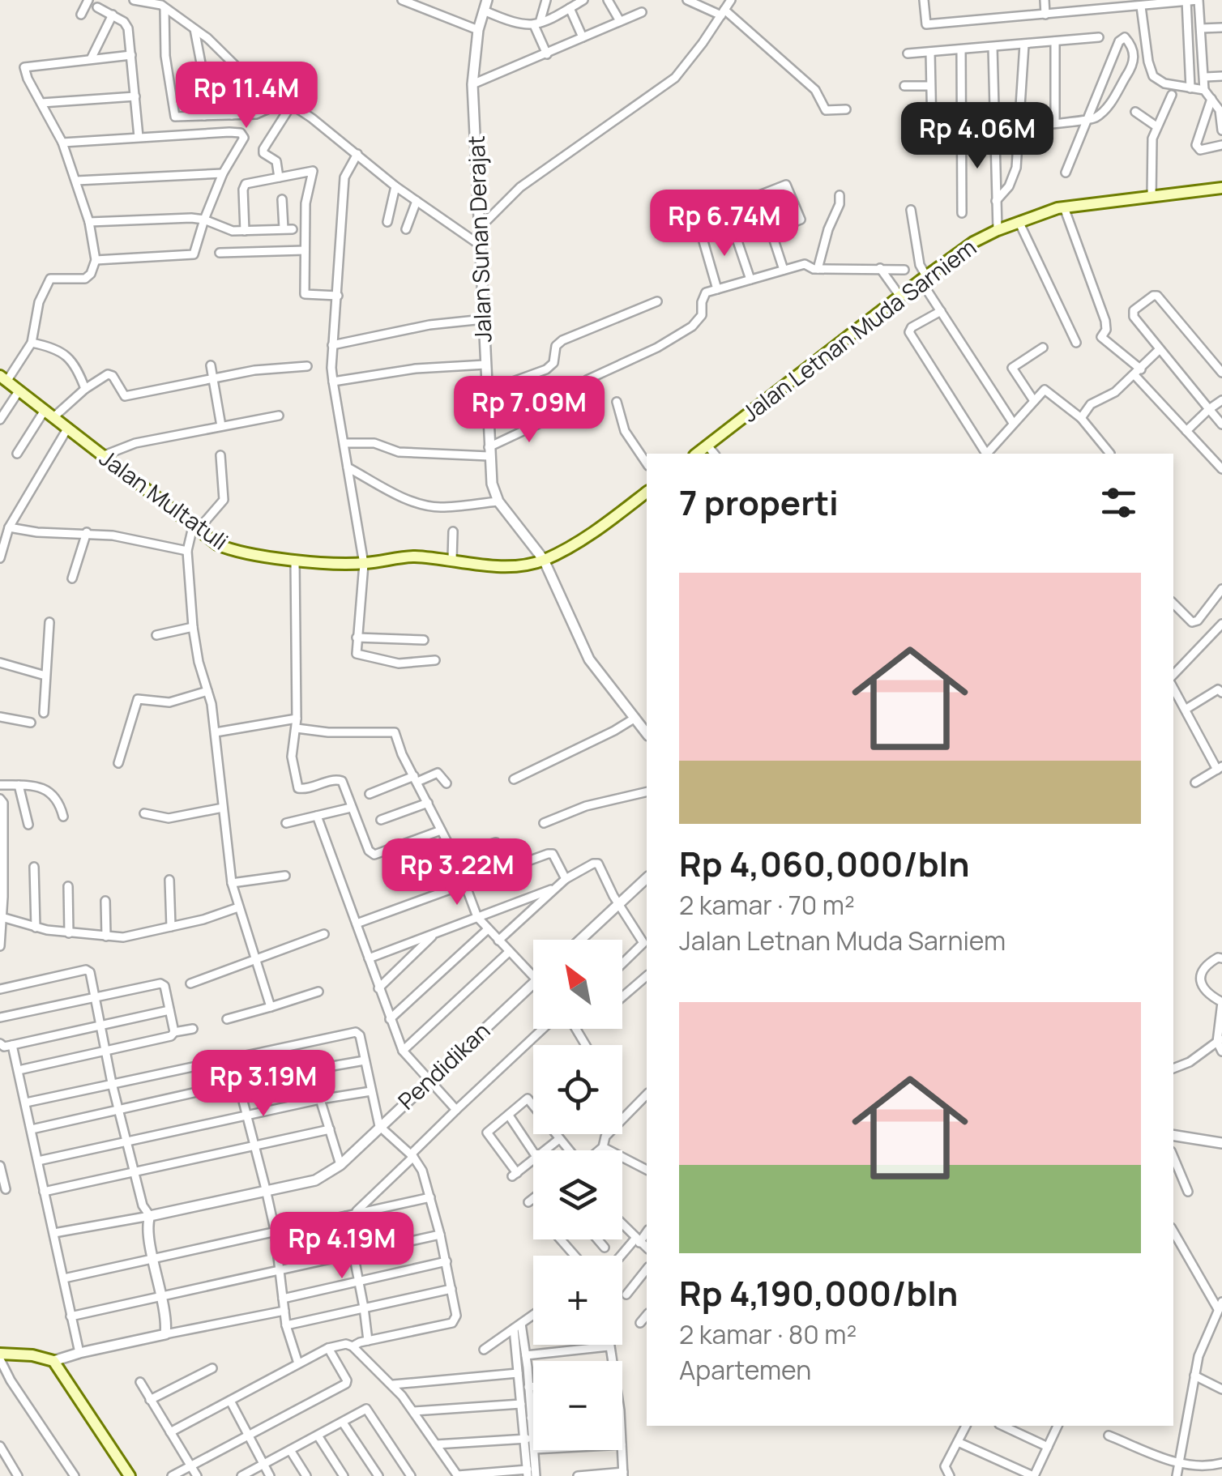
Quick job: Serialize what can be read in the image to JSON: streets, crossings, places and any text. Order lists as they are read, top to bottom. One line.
{"streets":{"main road":["Jalan Letnan Muda Sarniem","Jalan Multatuli"],"street":["Jalan Sunan Derajat","Pendidikan"]},"crossings":[["Jalan Sunan Derajat","Jalan Multatuli"]],"north":"top left","page":{"price":["Rp 11.4M","Rp 4.06M","Rp 6.74M","Rp 7.09M","Rp 3.22M","Rp 3.19M","Rp 4.19M"],"heading":"7 properti","list":[{"name":"Rp 4,060,000/bln","note":"2 kamar · 70 m² · Jalan Letnan Muda Sarniem"},{"name":"Rp 4,190,000/bln","note":"2 kamar · 80 m² · Apartemen"}],"map_buttons":["+","−"]}}
